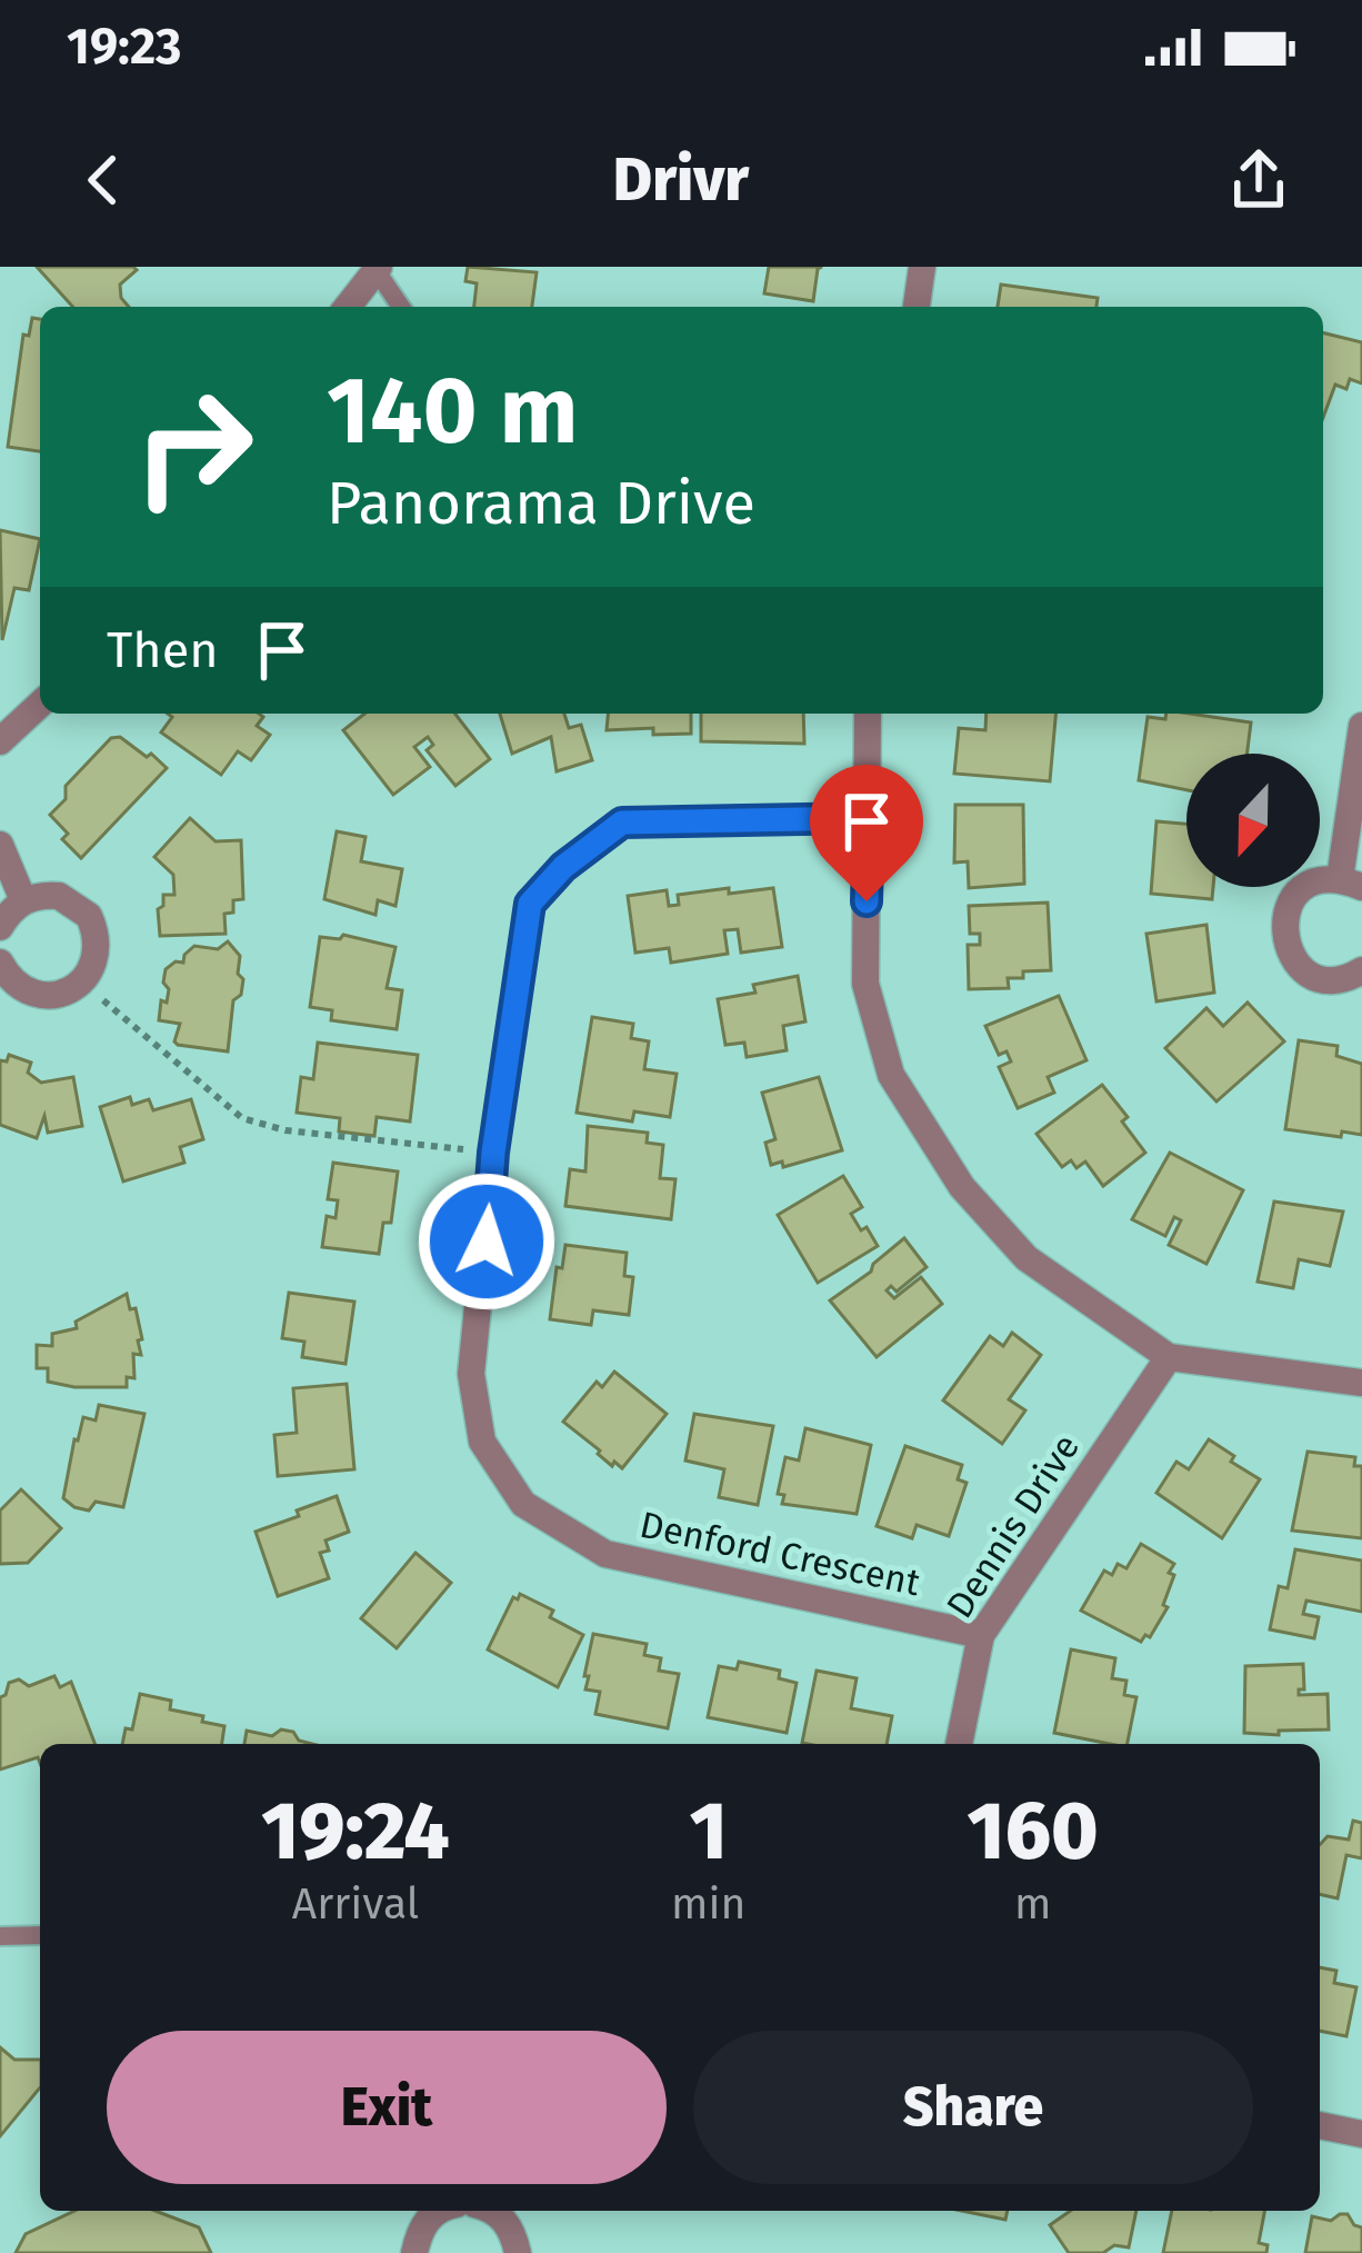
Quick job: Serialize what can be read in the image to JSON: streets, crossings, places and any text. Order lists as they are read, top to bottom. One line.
{"streets":{"street":["Dennis Drive","Denford Crescent"]},"crossings":[["Dennis Drive","Denford Crescent"]],"north":"bottom","page":{"status":"19:23","header":"Drivr","turn":["140 m","Panorama Drive"],"then":"Then","eta":["19:24","Arrival","1","min","160","m"],"buttons":["Exit","Share"]}}
